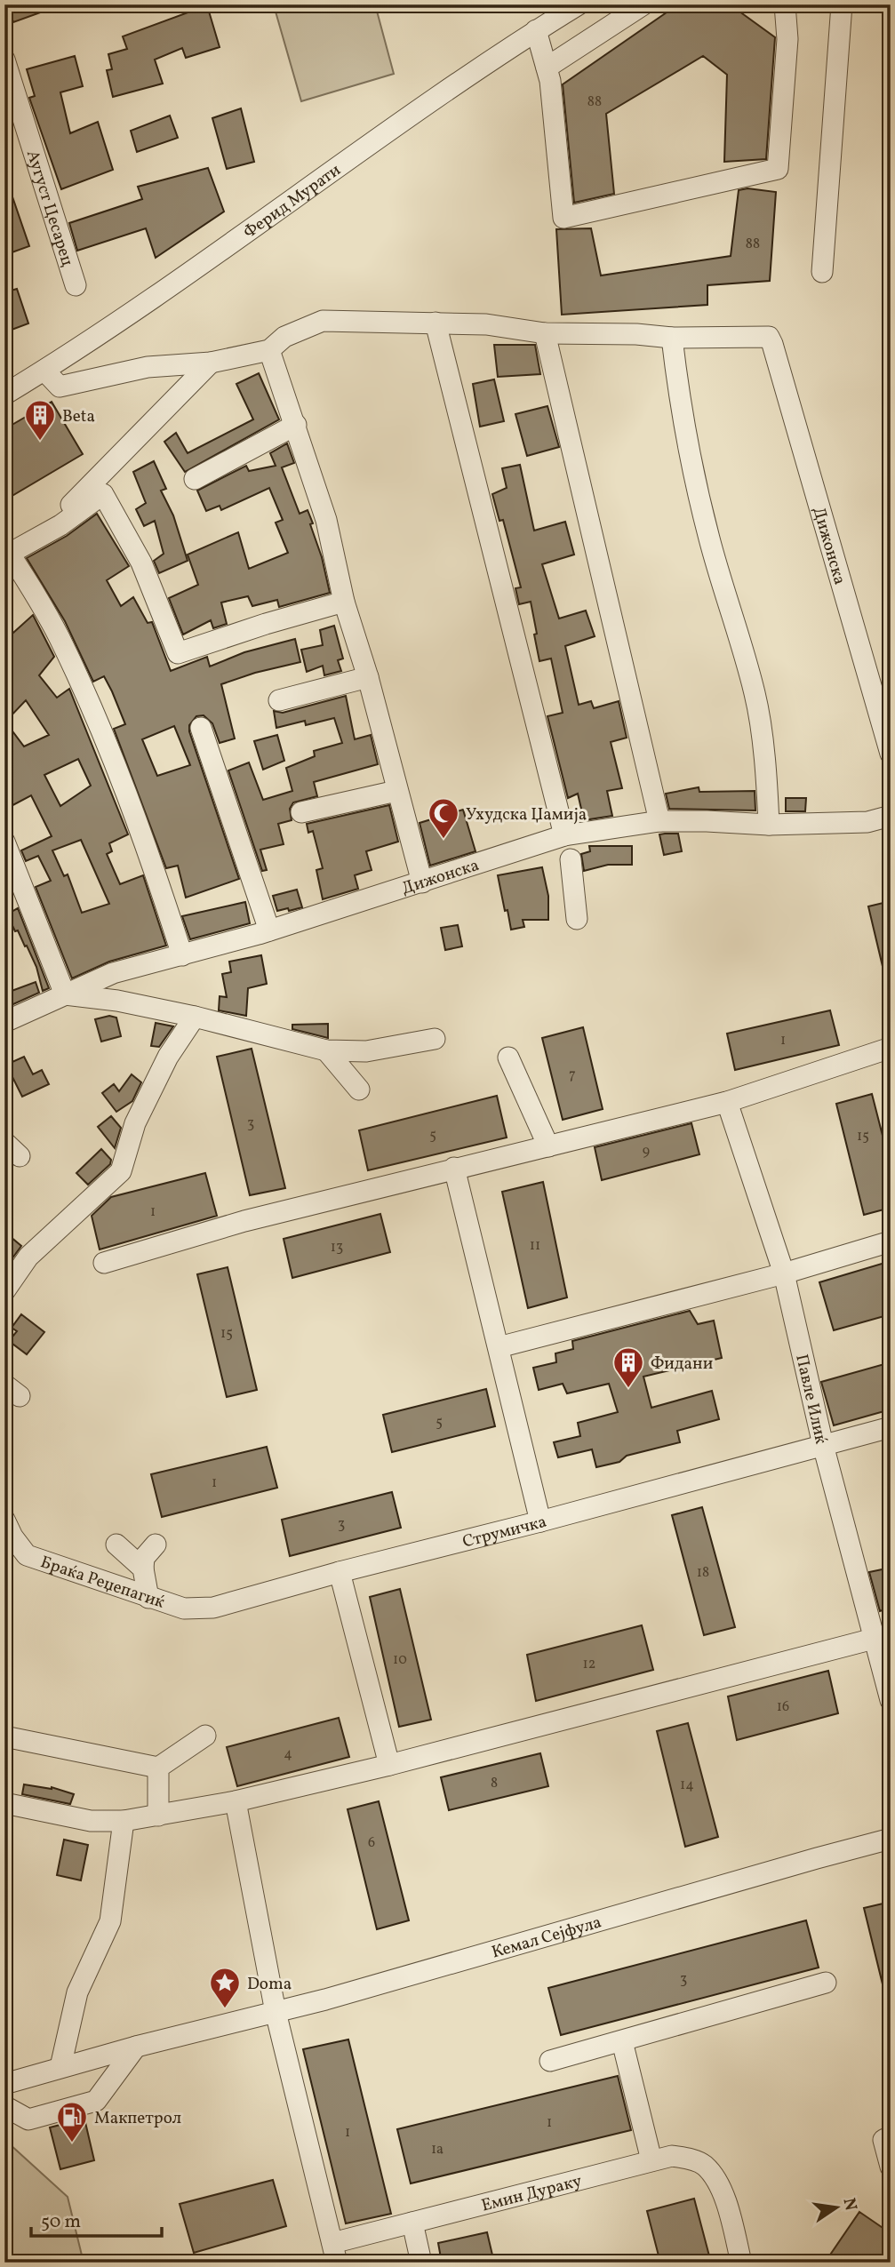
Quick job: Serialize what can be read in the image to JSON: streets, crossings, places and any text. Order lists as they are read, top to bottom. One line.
{"streets":{"street":["Ферид Мурати","Аугуст Цесарец","Дижонска","Павле Илиќ","Струмичка","Браќа Реџепагиќ","Кемал Сејфула","Емин Дураку"]},"crossings":[["Павле Илиќ","Струмичка"],["Струмичка","Браќа Реџепагиќ"]],"places":{"building":["Beta","Фидани"],"mosque":["Ухудска Џамија"],"place":["Doma"],"fuel station":["Макпетрол"]},"house_numbers":["88","88","1","7","3","5","15","9","1","11","13","15","5","1","3","18","10","12","16","4","8","14","6","3","1","1","1а"],"scale_bar":"50 m","north":"right"}
